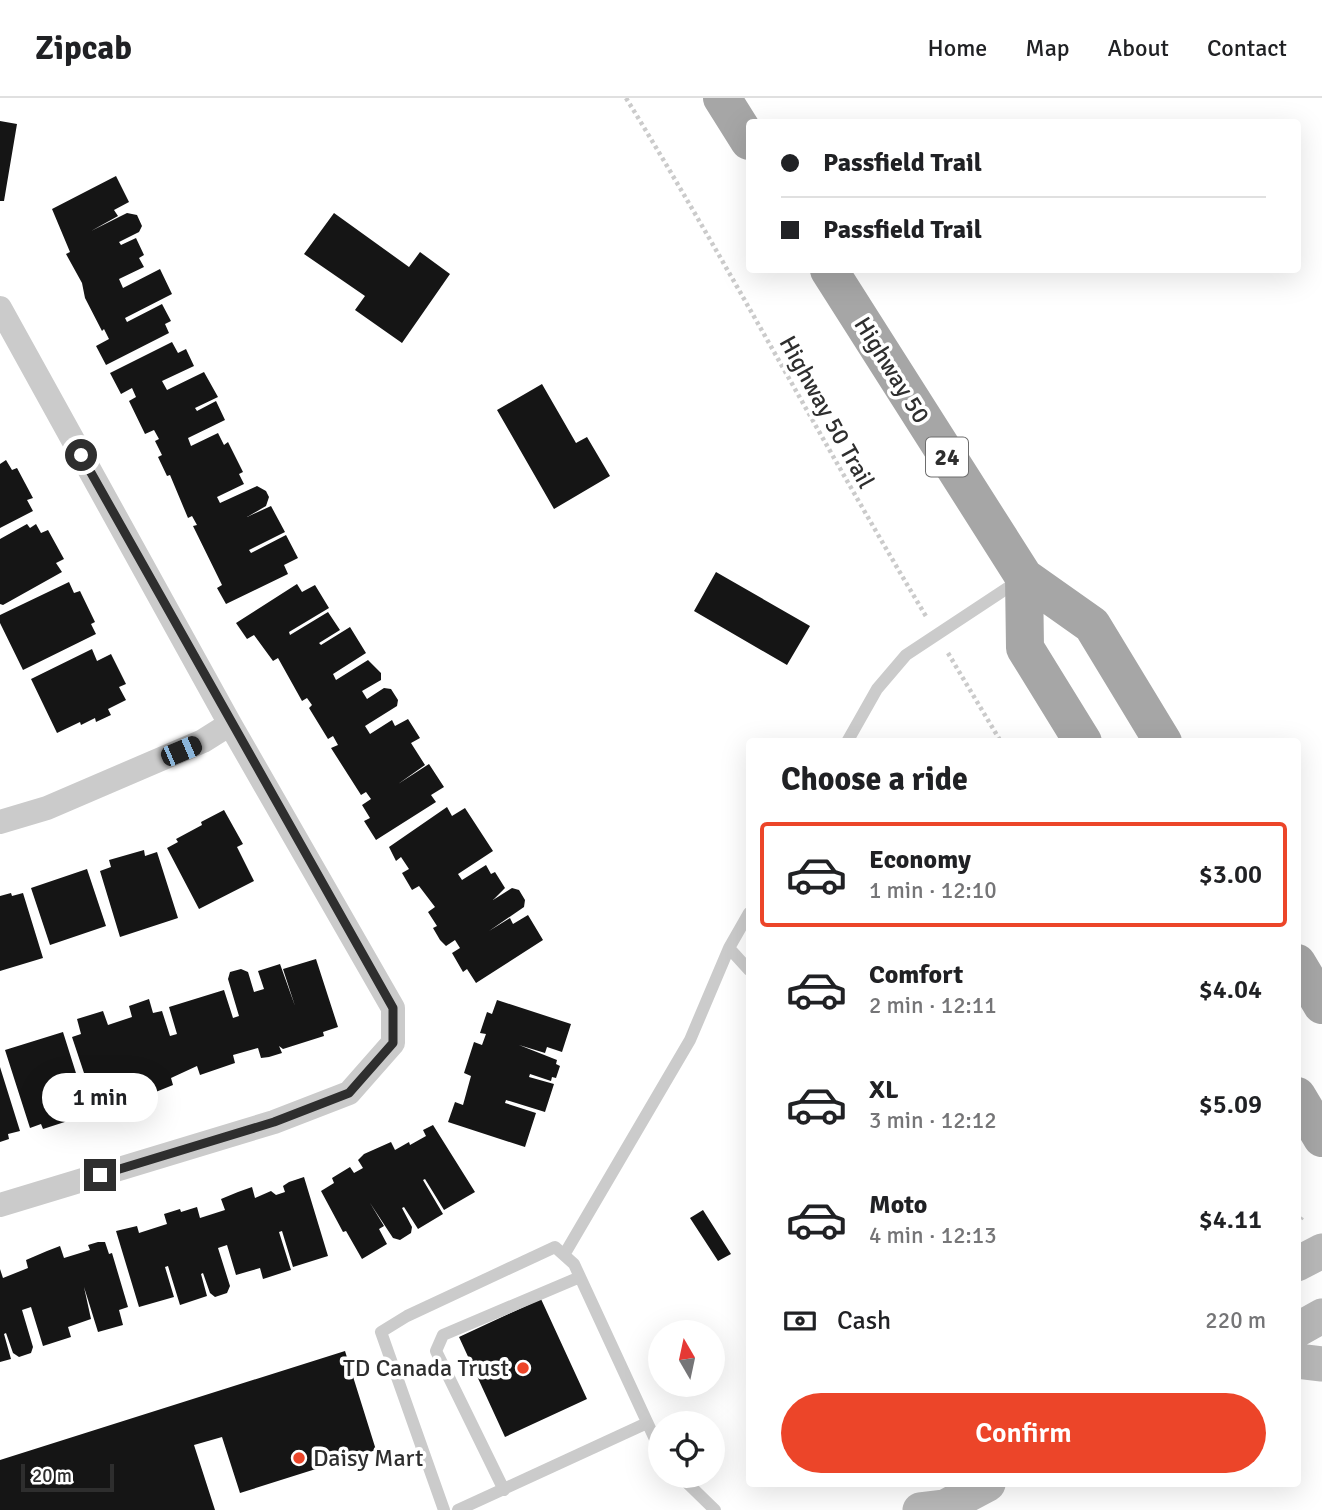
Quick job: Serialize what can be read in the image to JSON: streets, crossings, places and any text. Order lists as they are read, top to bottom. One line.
{"streets":{"main road":["Highway 50","24"],"path":["Highway 50 Trail"]},"places":["TD Canada Trust","Daisy Mart"],"scale_bar":"20 m","north":"top","page":{"header":"Zipcab","nav":["Home","Map","About","Contact"],"banner":["Passfield Trail","Passfield Trail"],"heading":"Choose a ride","list":[{"name":"Economy","note":"1 min · 12:10","value":"$3.00"},{"name":"Comfort","note":"2 min · 12:11","value":"$4.04"},{"name":"XL","note":"3 min · 12:12","value":"$5.09"},{"name":"Moto","note":"4 min · 12:13","value":"$4.11"}],"bubble":"1 min","pay":["Cash","220 m"],"buttons":"Confirm","scale":"20 m"}}
